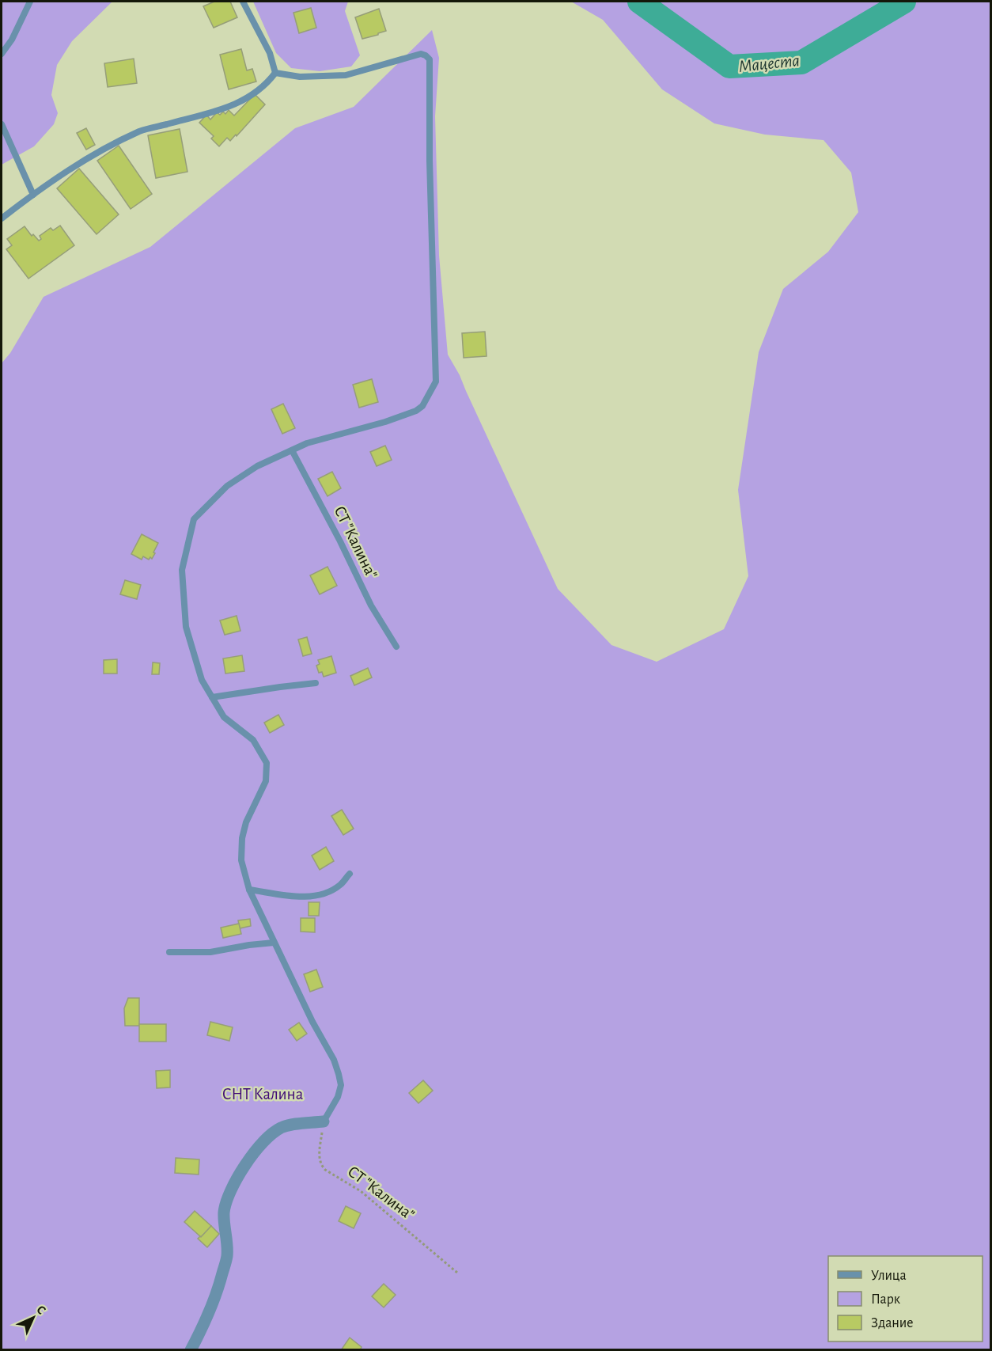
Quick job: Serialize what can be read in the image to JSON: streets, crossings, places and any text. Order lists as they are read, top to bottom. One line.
{"streets":{"lane":["СТ \"Калина\""]},"water":["Мацеста"],"parks":["СНТ Калина"],"legend":["Улица","Парк","Здание"],"north":"top right"}
